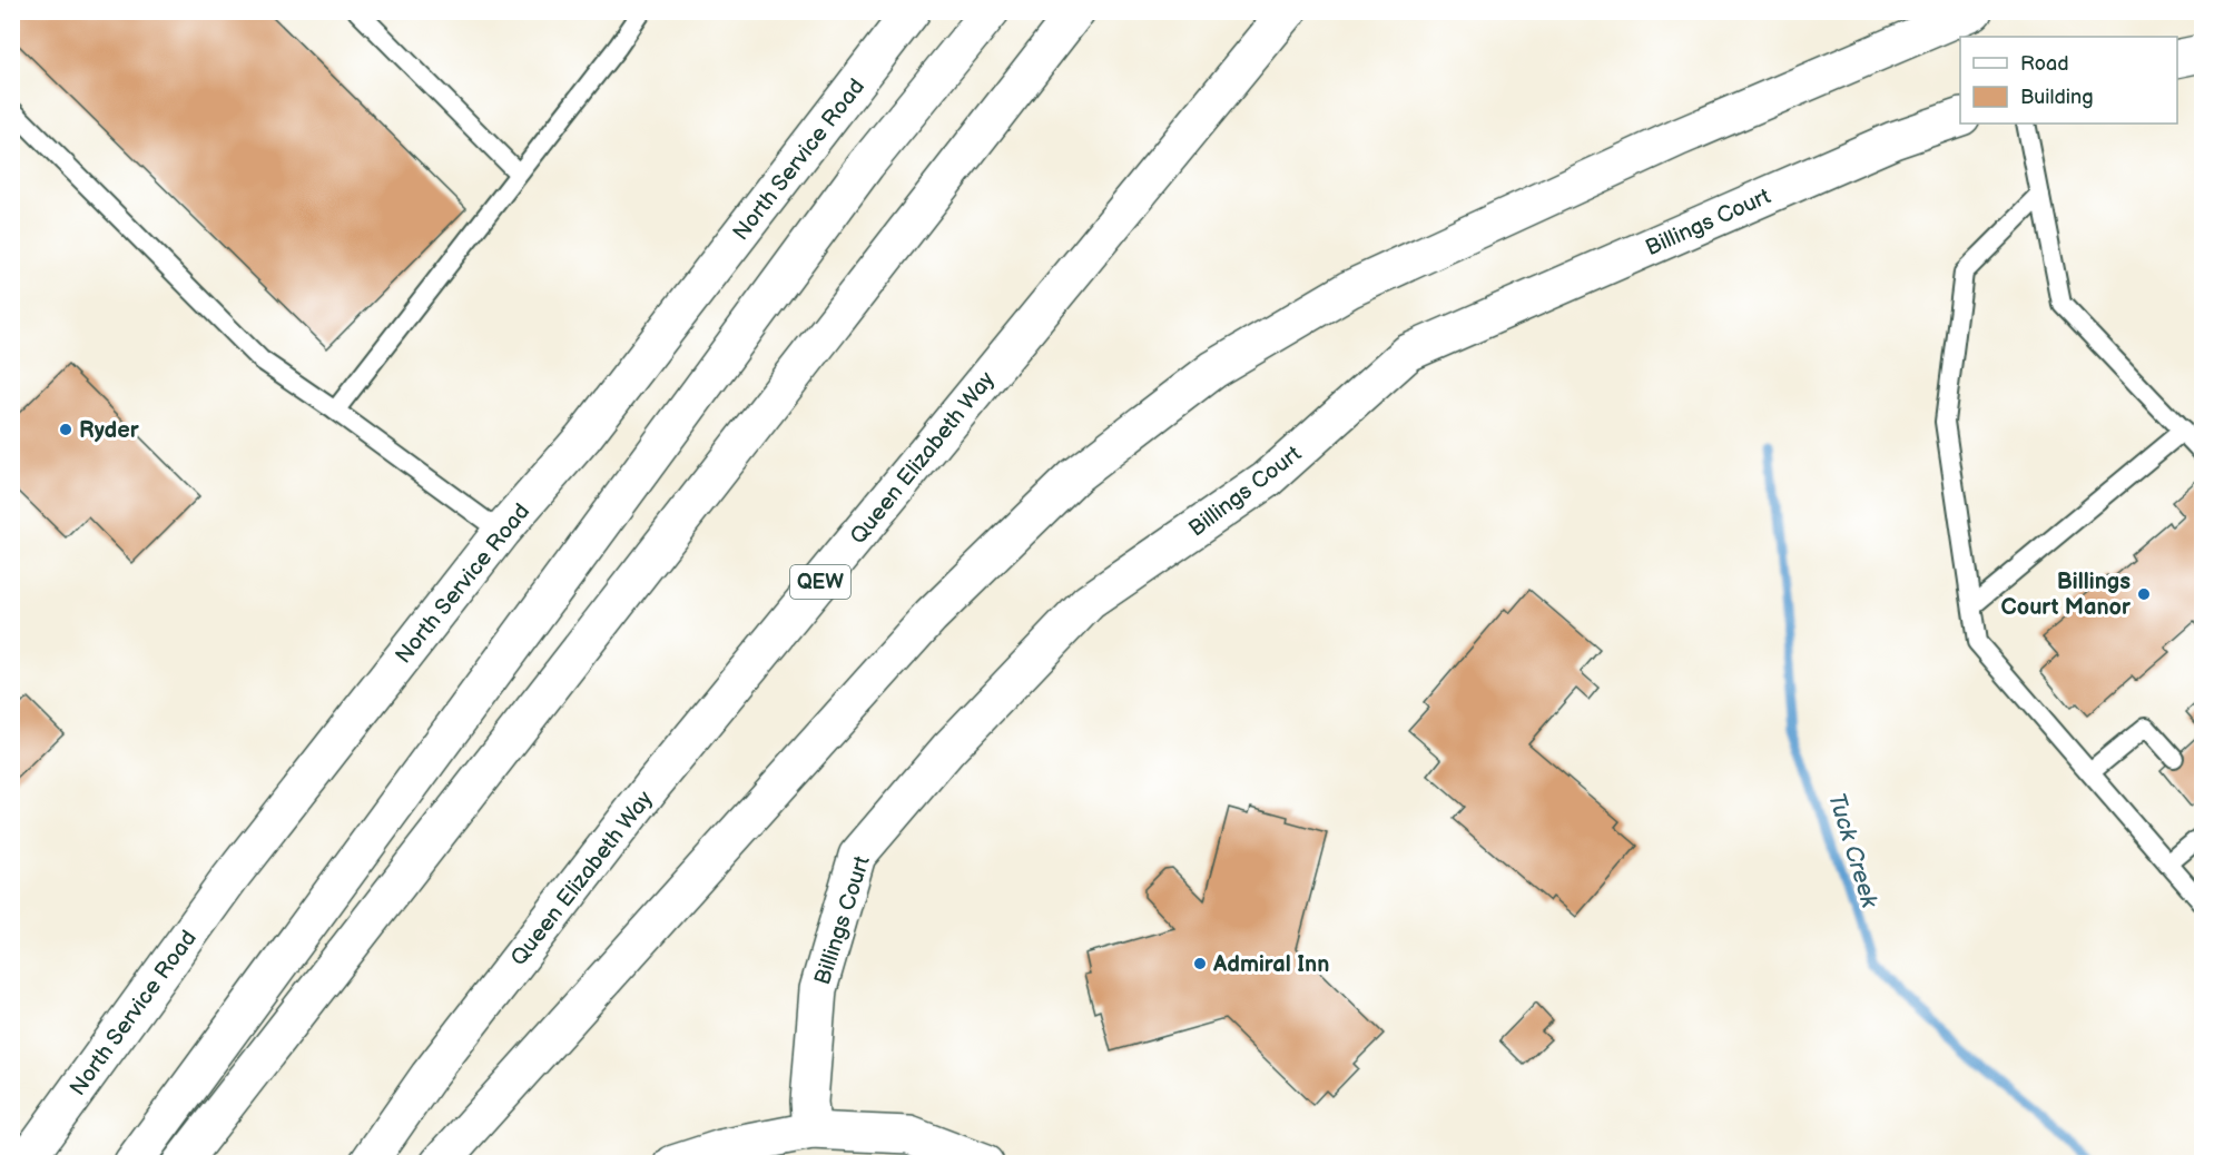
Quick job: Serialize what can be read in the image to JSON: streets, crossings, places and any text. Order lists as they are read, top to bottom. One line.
{"streets":{"main road":["North Service Road","Billings Court","Queen Elizabeth Way","QEW"]},"water":["Tuck Creek"],"places":["Ryder","Billings Court Manor","Admiral Inn"],"legend":["Road","Building"]}
